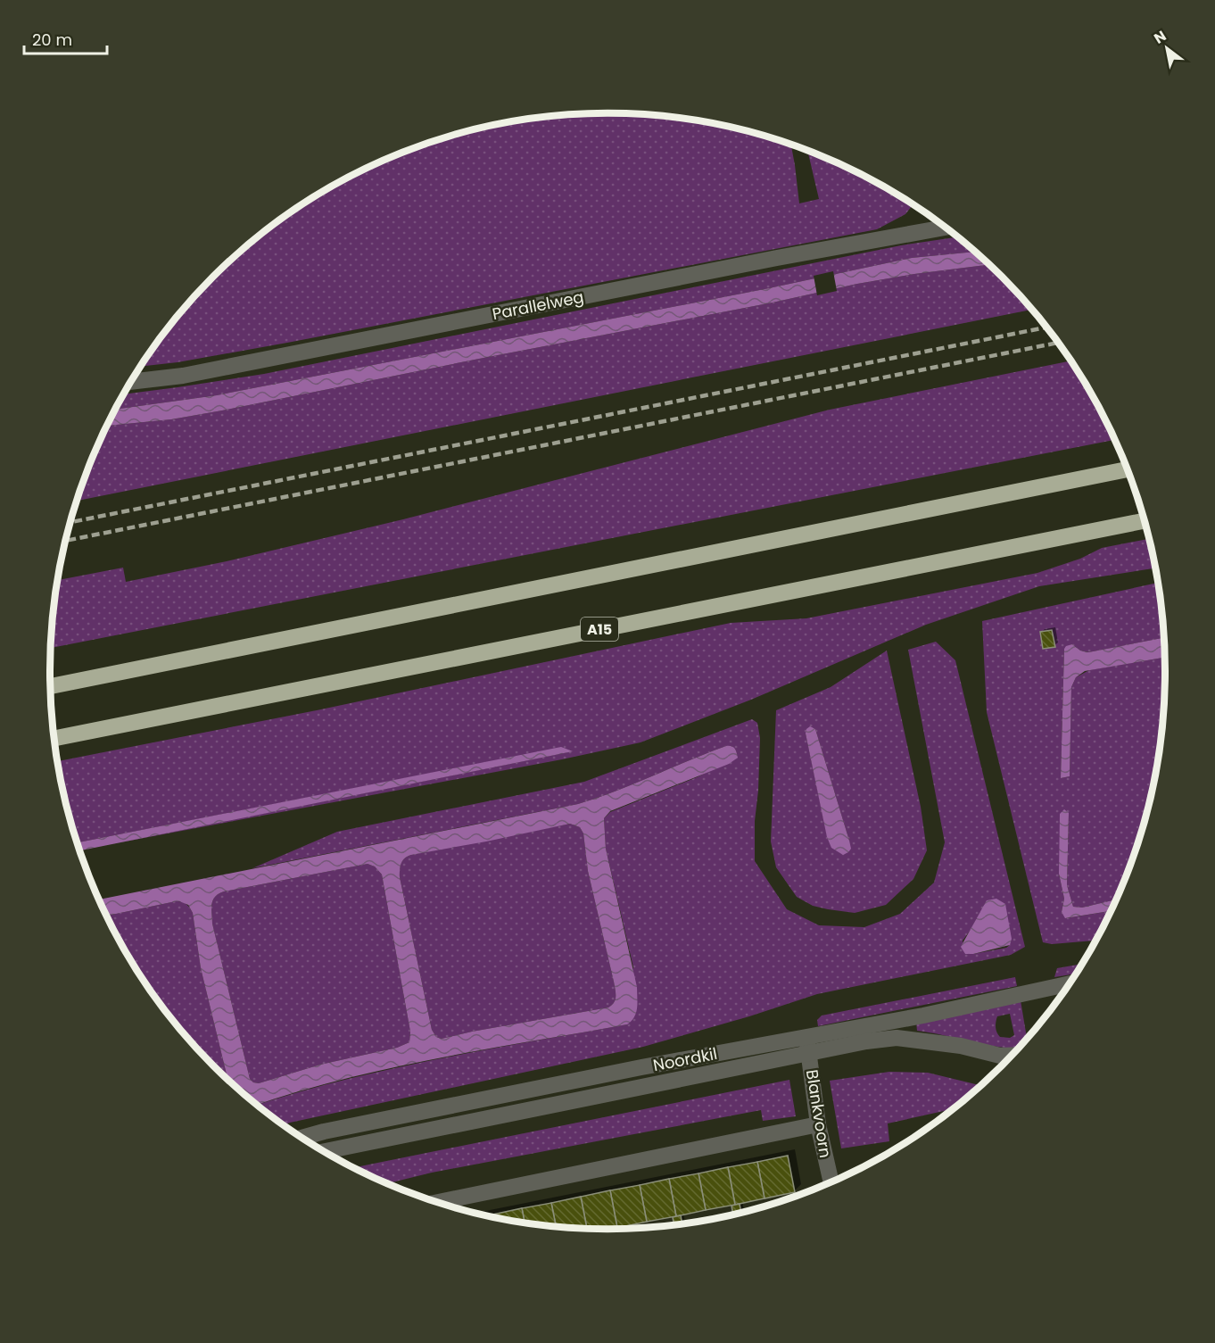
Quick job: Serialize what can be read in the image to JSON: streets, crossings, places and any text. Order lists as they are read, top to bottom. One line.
{"streets":{"highway":["A15"],"street":["Parallelweg","Noordkil","Blankvoorn"]},"crossings":[["Noordkil","Blankvoorn"]],"scale_bar":"20 m","north":"top left"}
